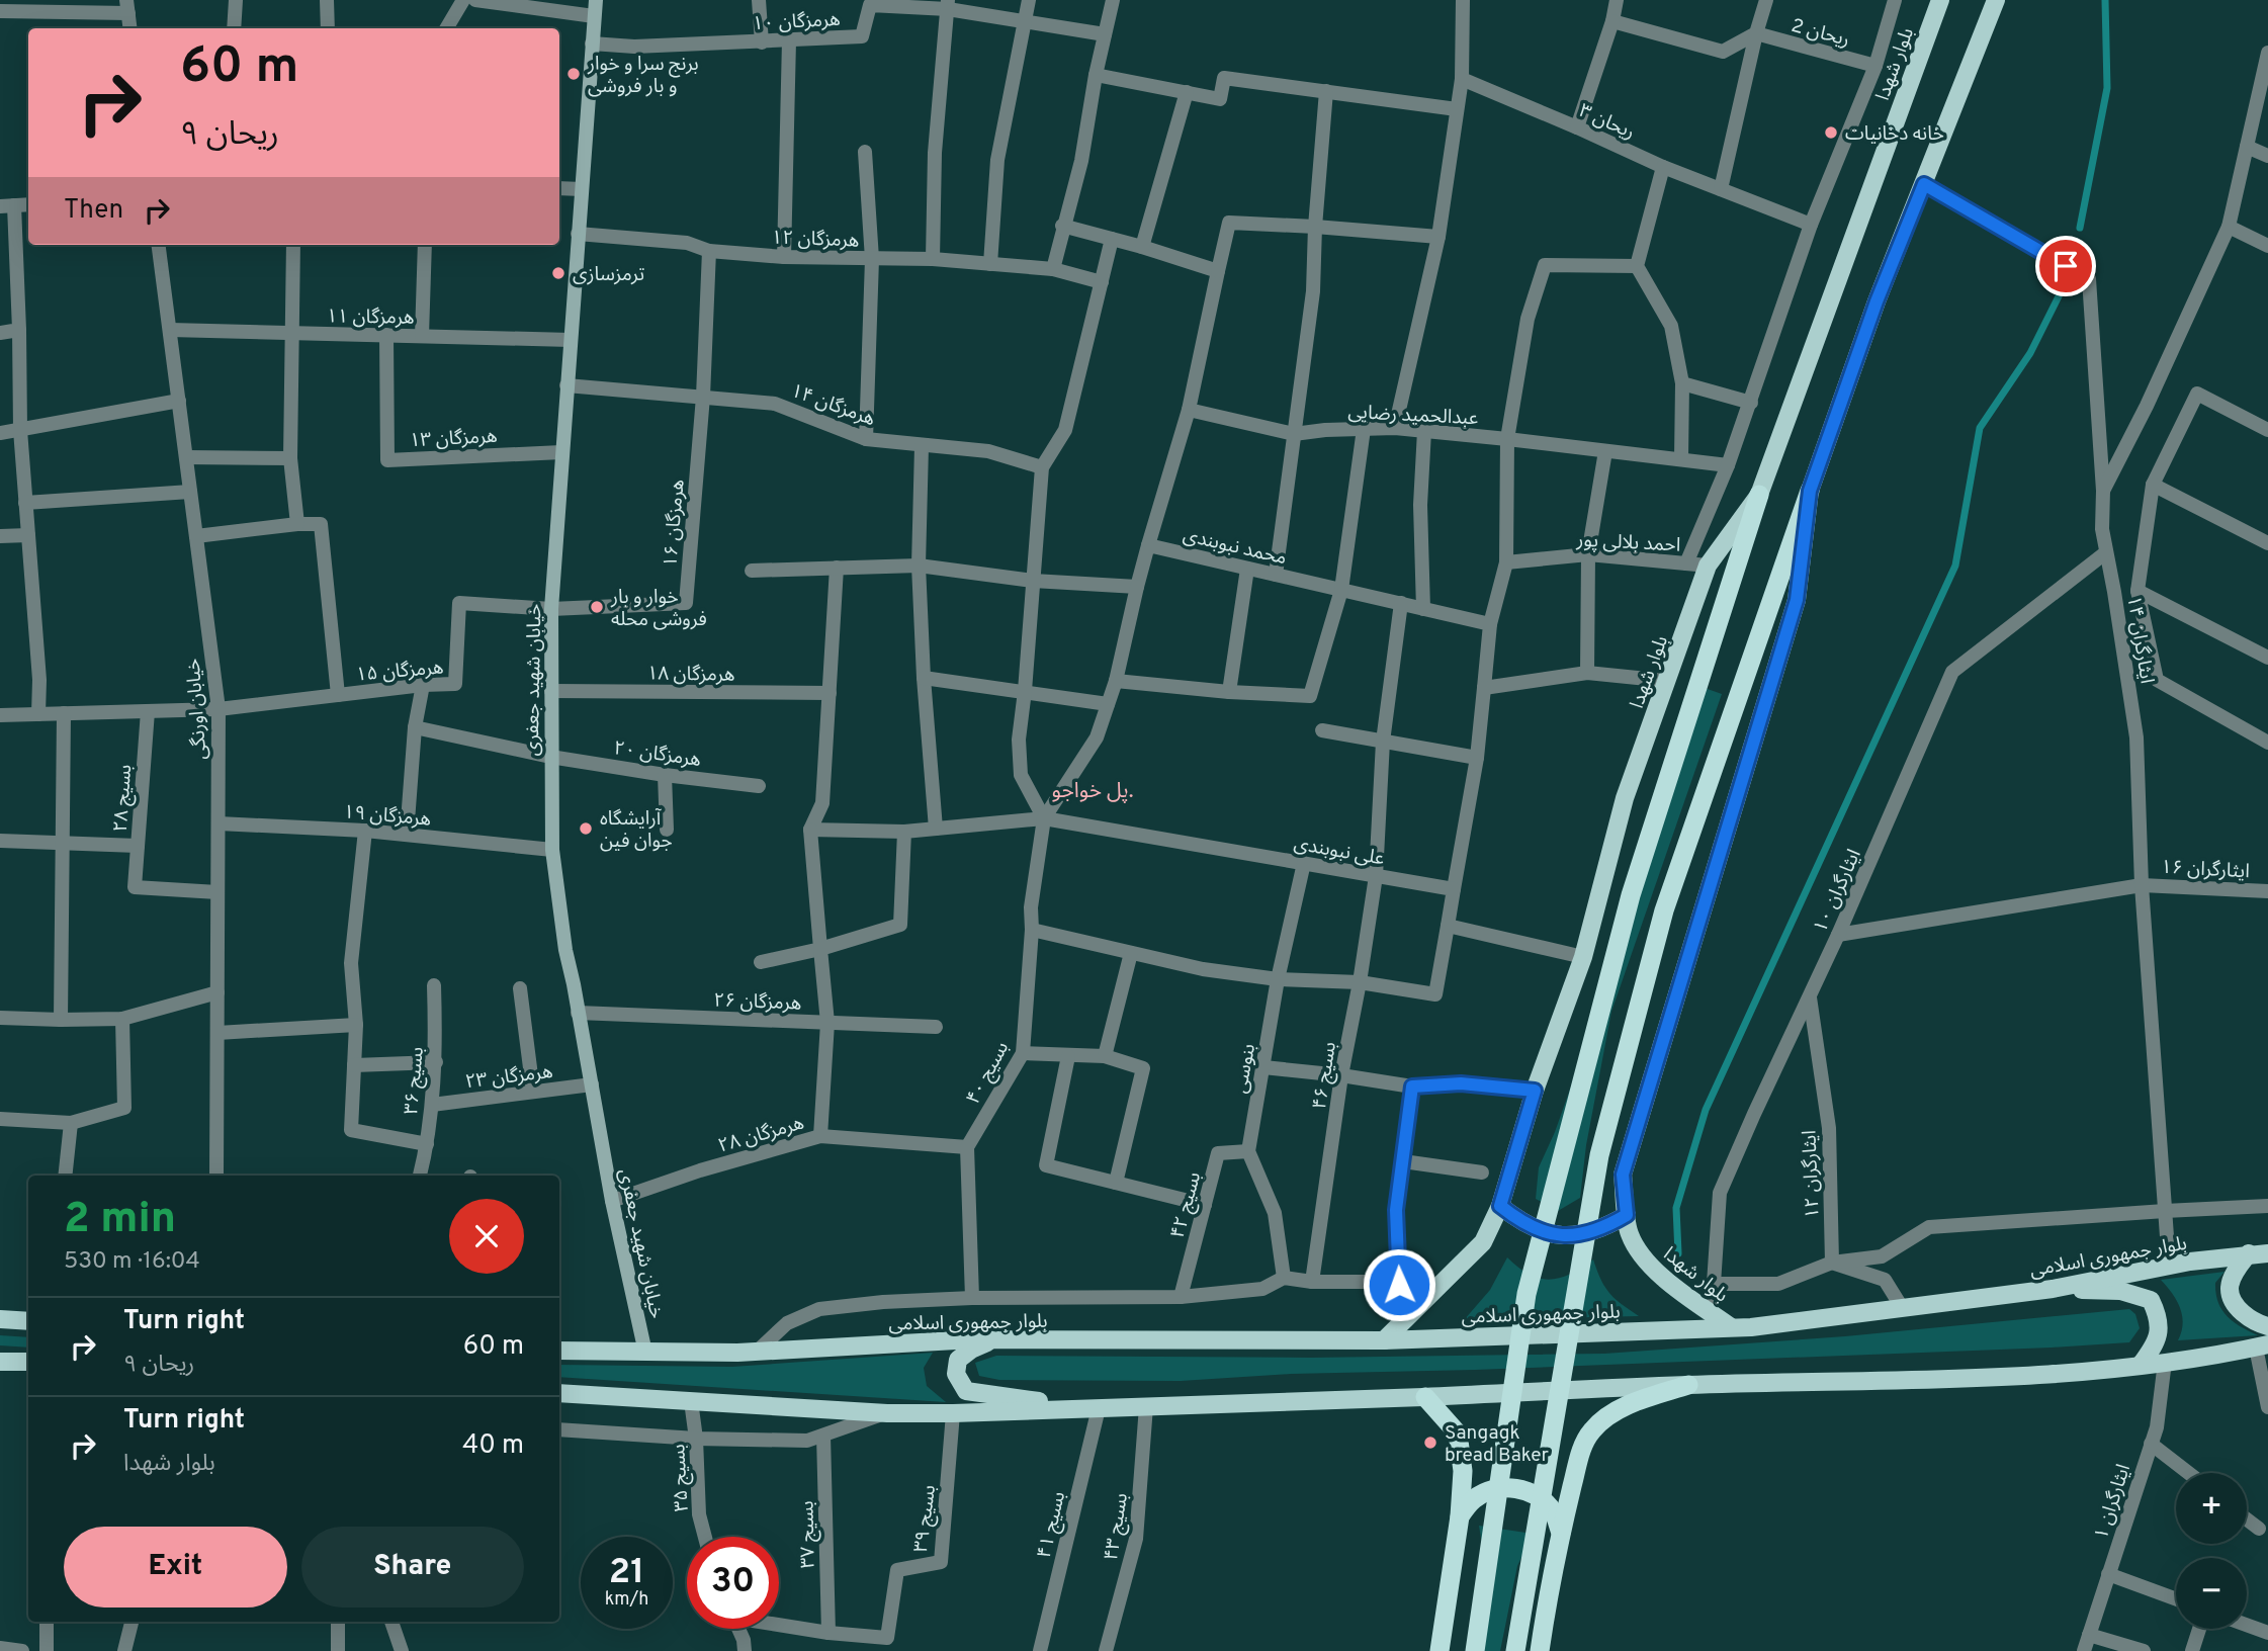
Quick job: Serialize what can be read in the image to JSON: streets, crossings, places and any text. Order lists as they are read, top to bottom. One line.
{"streets":{"main road":["بلوار شهدا","خیابان شهید جعفری","بلوار جمهوری اسلامی"],"street":["هرمزگان ۱۰","ریحان 2","ریحان ۳","هرمزگان ۱۲","هرمزگان ۱۱","هرمزگان ۱۴","عبدالحمید رضایی","هرمزگان ۱۳","هرمزگان ۱۶","احمد بلالی پور","محمد نبوبندی","ایثارگران ۱۴","هرمزگان ۱۵","هرمزگان ۱۸","خیابان اورنگی","هرمزگان ۲۰","بسیج ۲۸","هرمزگان ۱۹","علی نبوبندی","ایثارگران ۱۶","ایثارگران ۱۰","هرمزگان ۲۶","بنوسی","بسیج ۴۰","هرمزگان ۲۳","بسیج ۴۶","بسیج ۳۶","هرمزگان ۲۸","ایثارگران ۱۲","بسیج ۴۲","بسیج ۳۵","ایثارگران ۱","بسیج ۳۹","بسیج ۴۱","بسیج ۴۳","بسیج ۳۷"]},"crossings":[["هرمزگان ۱۰","خیابان شهید جعفری"],["بلوار شهدا","احمد بلالی پور"],["بلوار شهدا","ایثارگران ۱۰"],["بلوار شهدا","بلوار جمهوری اسلامی"],["هرمزگان ۱۲","خیابان شهید جعفری"],["هرمزگان ۱۱","هرمزگان ۱۳"],["هرمزگان ۱۱","خیابان شهید جعفری"],["هرمزگان ۱۱","خیابان اورنگی"],["هرمزگان ۱۴","هرمزگان ۱۶"],["هرمزگان ۱۴","خیابان شهید جعفری"],["هرمزگان ۱۳","خیابان شهید جعفری"],["هرمزگان ۱۶","هرمزگان ۱۵"],["هرمزگان ۱۶","خیابان شهید جعفری"],["محمد نبوبندی","بسیج ۴۶"],["ایثارگران ۱۴","ایثارگران ۱۶"],["ایثارگران ۱۴","ایثارگران ۱۰"],["ایثارگران ۱۴","بلوار جمهوری اسلامی"],["هرمزگان ۱۵","خیابان شهید جعفری"],["هرمزگان ۱۵","خیابان اورنگی"],["هرمزگان ۱۵","بسیج ۲۸"],["هرمزگان ۱۸","خیابان شهید جعفری"],["خیابان شهید جعفری","هرمزگان ۲۰"],["خیابان شهید جعفری","هرمزگان ۱۹"],["خیابان شهید جعفری","هرمزگان ۲۶"],["خیابان شهید جعفری","هرمزگان ۲۳"],["خیابان شهید جعفری","هرمزگان ۲۸"],["خیابان شهید جعفری","بلوار جمهوری اسلامی"],["خیابان اورنگی","بسیج ۲۸"],["خیابان اورنگی","هرمزگان ۱۹"],["علی نبوبندی","بنوسی"],["علی نبوبندی","بسیج ۴۰"],["علی نبوبندی","بسیج ۴۶"],["ایثارگران ۱۶","ایثارگران ۱۰"],["ایثارگران ۱۰","ایثارگران ۱۲"],["بنوسی","بسیج ۴۲"],["بسیج ۴۰","هرمزگان ۲۸"],["هرمزگان ۲۳","بسیج ۳۶"],["بسیج ۳۹","بسیج ۳۷"]],"districts":["پل خواجو."],"places":["برنج سرا و خوار و بار فروشی","خانه دخانیات","ترمزسازی","خوار و بار فروشی محله","آرایشگاه جوان فین","Sangagk bread Baker"],"page":{"turn":["60 m","ریحان ۹"],"then":"Then","heading":["2 min","530 m · 16:04"],"list":[{"name":"Turn right","note":"ریحان ۹","value":"60 m"},{"name":"Turn right","note":"بلوار شهدا","value":"40 m"}],"map_buttons":["+","−"],"buttons":["Exit","Share"],"speed":"21 km/h","limit":"30"}}
